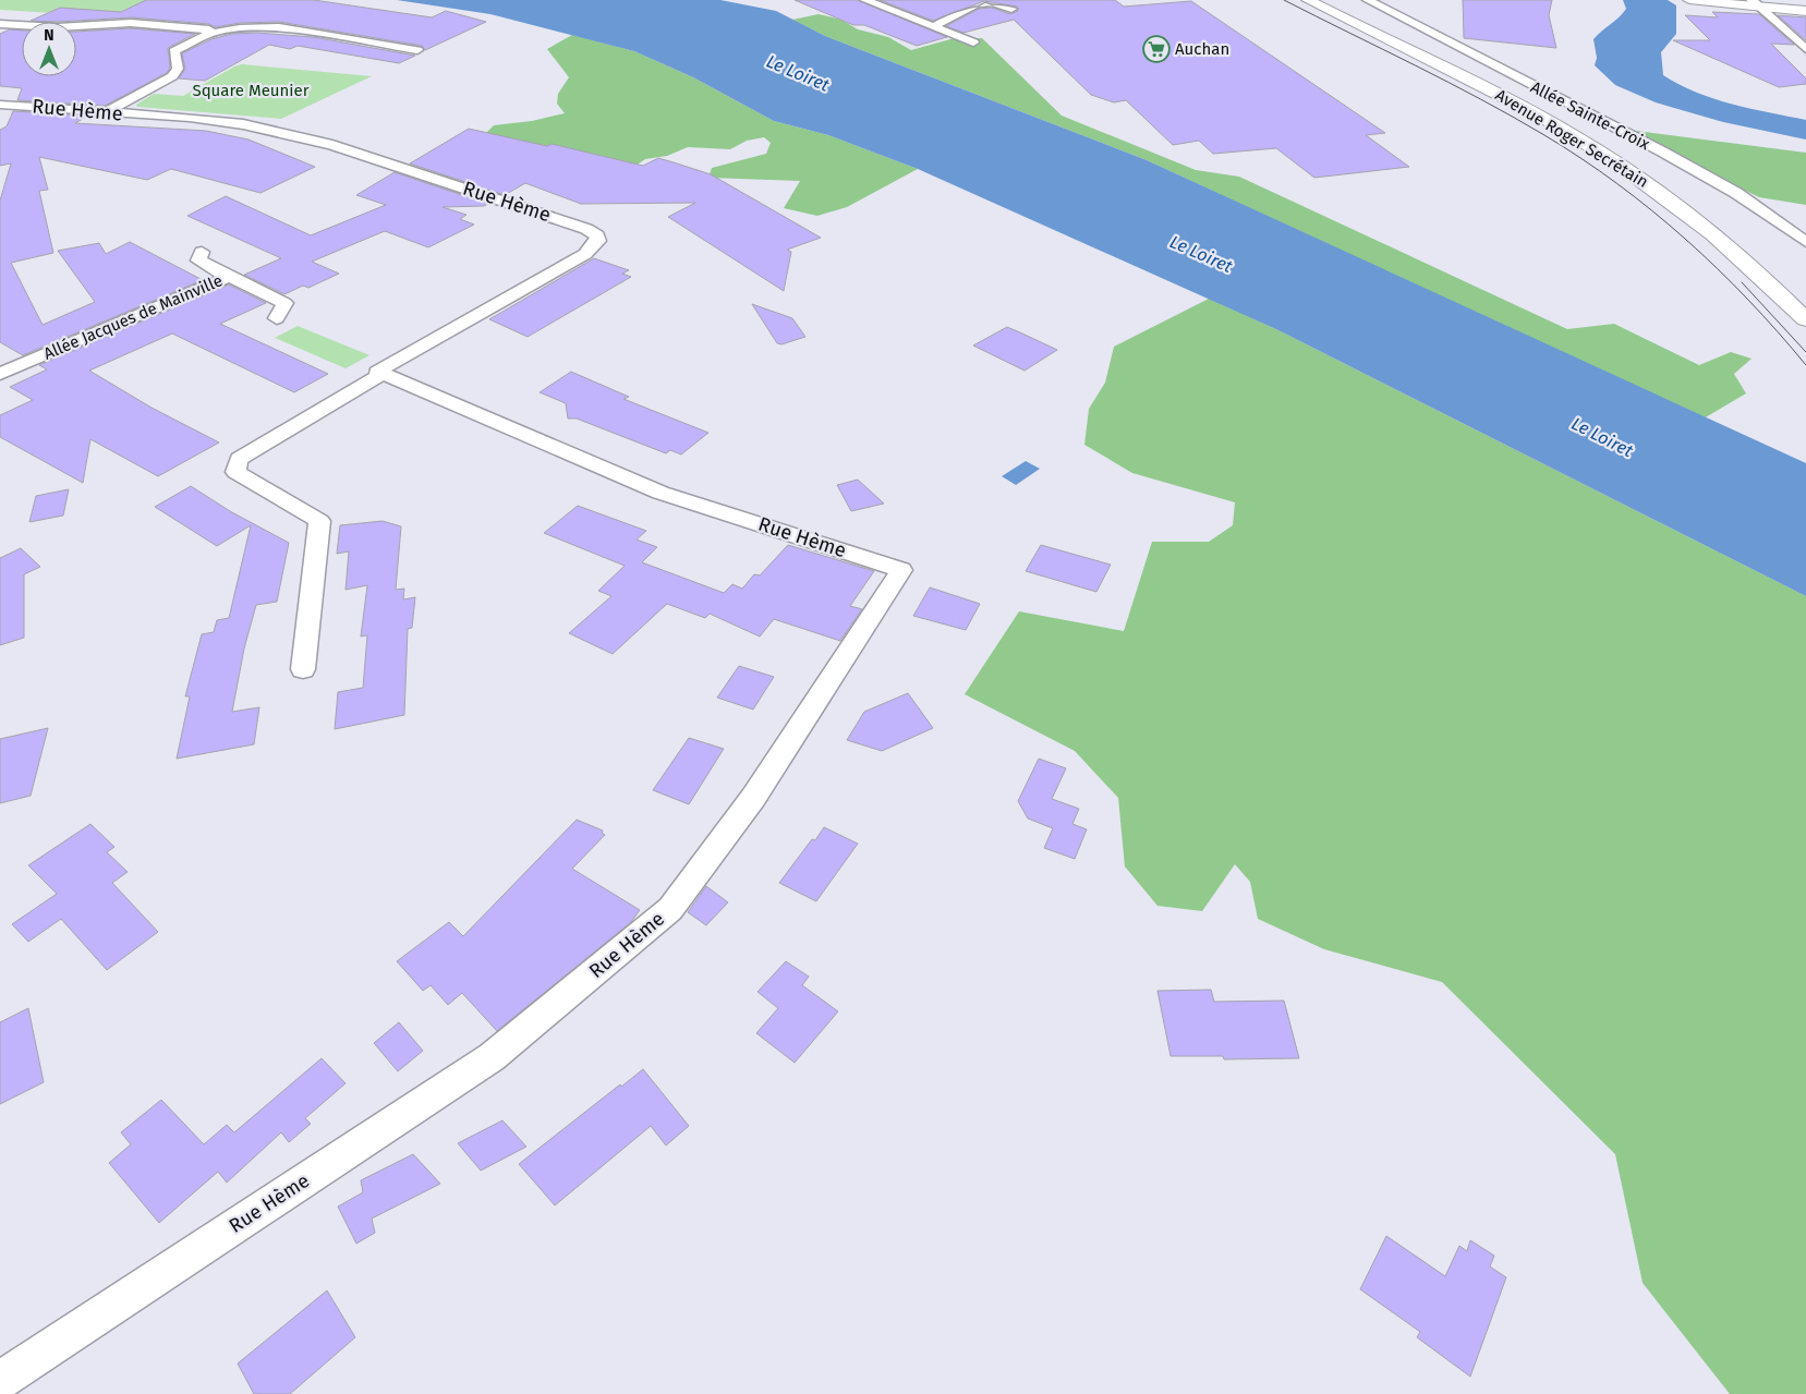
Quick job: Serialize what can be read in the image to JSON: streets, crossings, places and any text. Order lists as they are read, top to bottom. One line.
{"streets":{"main road":["Avenue Roger Secrétain"],"street":["Rue Hème","Allée Sainte-Croix","Allée Jacques de Mainville"]},"crossings":[["Allée Sainte-Croix","Avenue Roger Secrétain"]],"water":["Le Loiret"],"parks":["Square Meunier"],"places":{"supermarket":["Auchan"]},"north":"top"}
